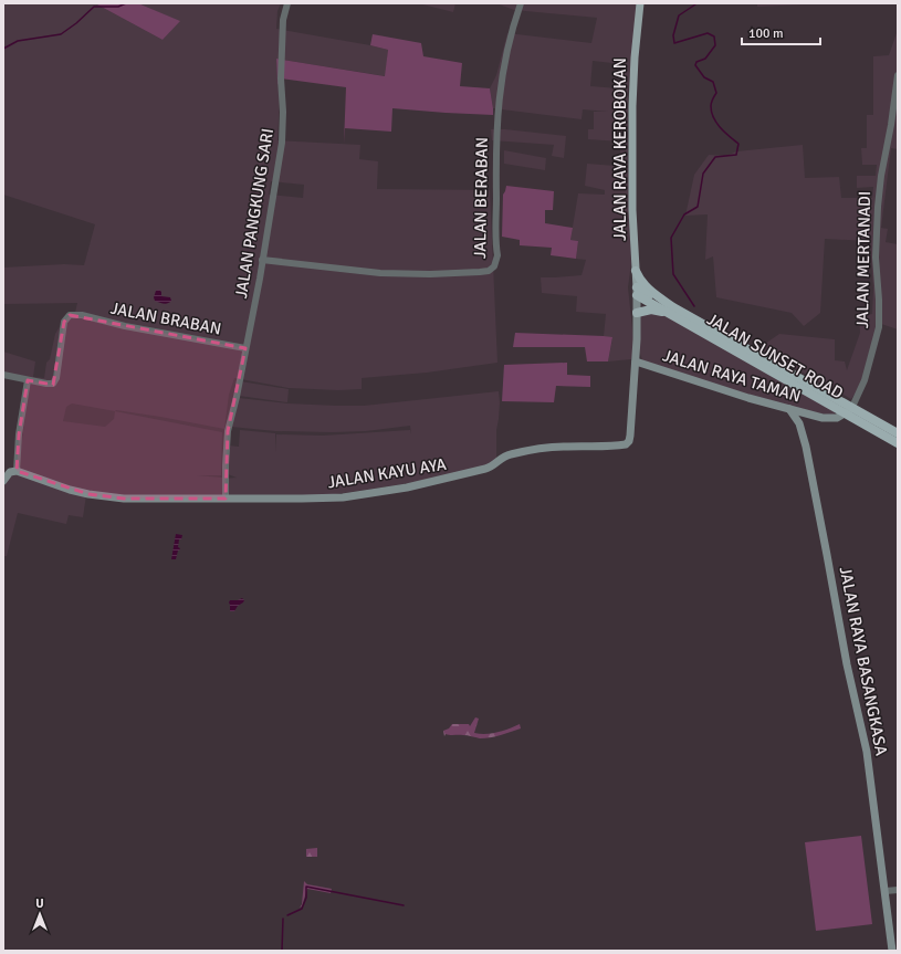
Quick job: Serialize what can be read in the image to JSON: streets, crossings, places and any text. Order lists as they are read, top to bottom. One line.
{"streets":{"highway":["JALAN SUNSET ROAD"],"main road":["JALAN RAYA KEROBOKAN","JALAN RAYA TAMAN","JALAN KAYU AYA","JALAN RAYA BASANGKASA"],"street":["JALAN BERABAN","JALAN PANGKUNG SARI","JALAN MERTANADI","JALAN BRABAN"]},"crossings":[["JALAN RAYA KEROBOKAN","JALAN KAYU AYA"],["JALAN BERABAN","JALAN PANGKUNG SARI"],["JALAN PANGKUNG SARI","JALAN BRABAN"],["JALAN PANGKUNG SARI","JALAN KAYU AYA"],["JALAN MERTANADI","JALAN SUNSET ROAD"],["JALAN MERTANADI","JALAN RAYA TAMAN"],["JALAN SUNSET ROAD","JALAN RAYA TAMAN"],["JALAN RAYA TAMAN","JALAN KAYU AYA"],["JALAN RAYA TAMAN","JALAN RAYA BASANGKASA"]],"scale_bar":"100 m","north":"top"}
